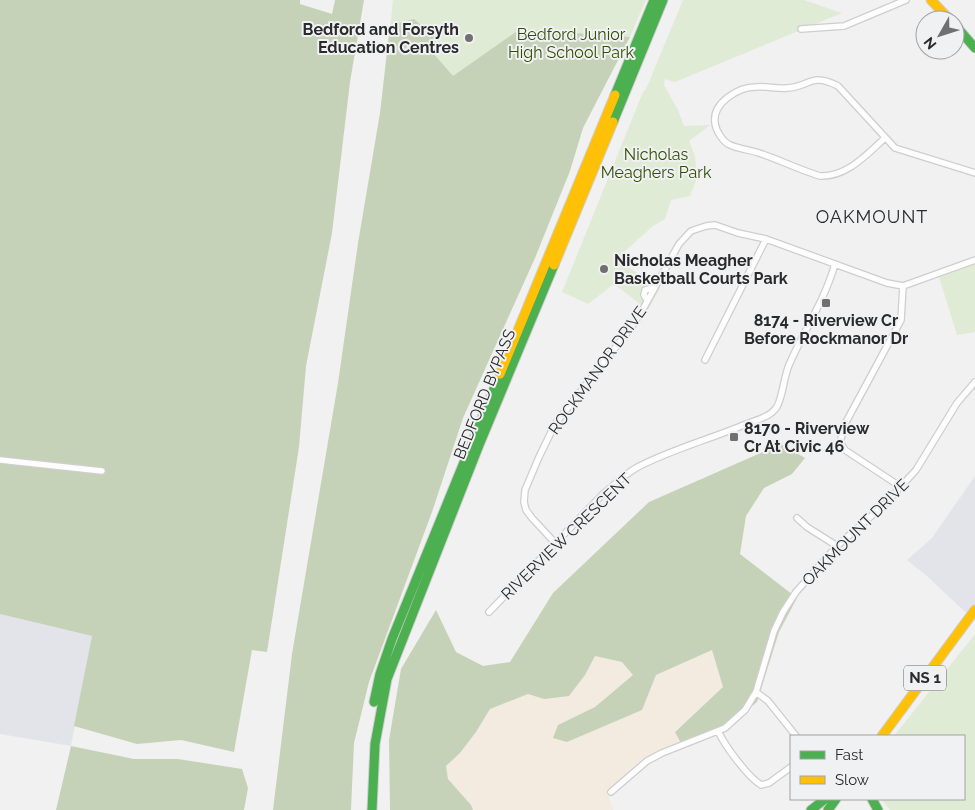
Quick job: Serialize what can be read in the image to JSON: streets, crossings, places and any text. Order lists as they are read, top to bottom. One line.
{"streets":{"main road":["BEDFORD BYPASS","NS 1"],"street":["ROCKMANOR DRIVE","OAKMOUNT DRIVE","RIVERVIEW CRESCENT"]},"crossings":[["ROCKMANOR DRIVE","RIVERVIEW CRESCENT"]],"districts":["OAKMOUNT"],"parks":["Bedford Junior High School Park","Nicholas Meaghers Park"],"places":{"other":["Bedford and Forsyth Education Centres","Nicholas Meagher Basketball Courts Park"],"transit":["8174 - Riverview Cr Before Rockmanor Dr","8170 - Riverview Cr At Civic 46"]},"legend":["Fast","Slow"],"north":"bottom left"}
